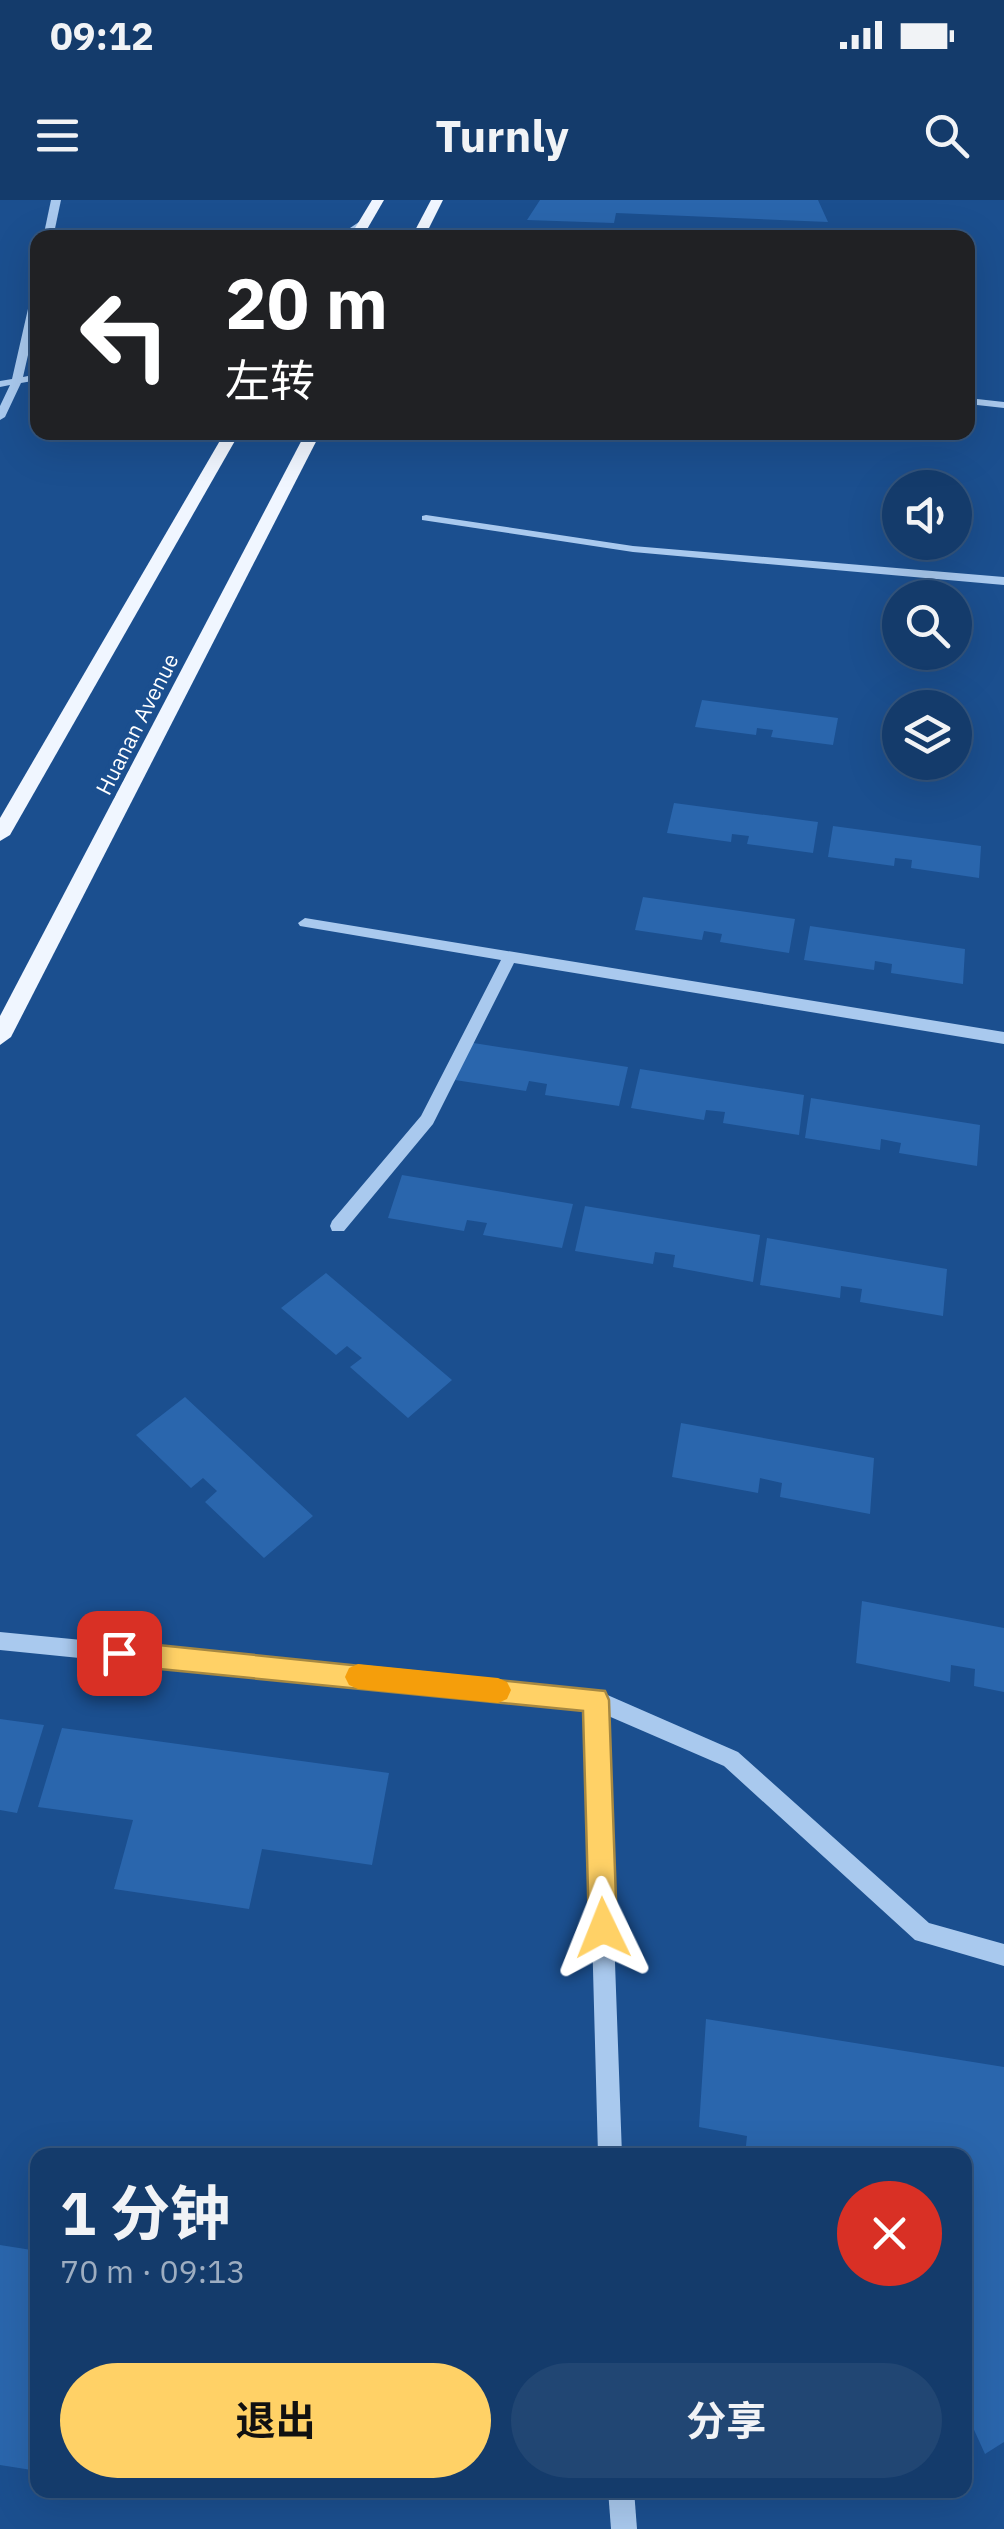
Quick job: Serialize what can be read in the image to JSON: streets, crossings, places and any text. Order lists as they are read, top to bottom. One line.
{"streets":{"main road":["Huanan Avenue"]},"page":{"status":"09:12","header":"Turnly","turn":["20 m","左转"],"heading":["1 分钟","70 m · 09:13"],"buttons":["退出","分享"]}}
